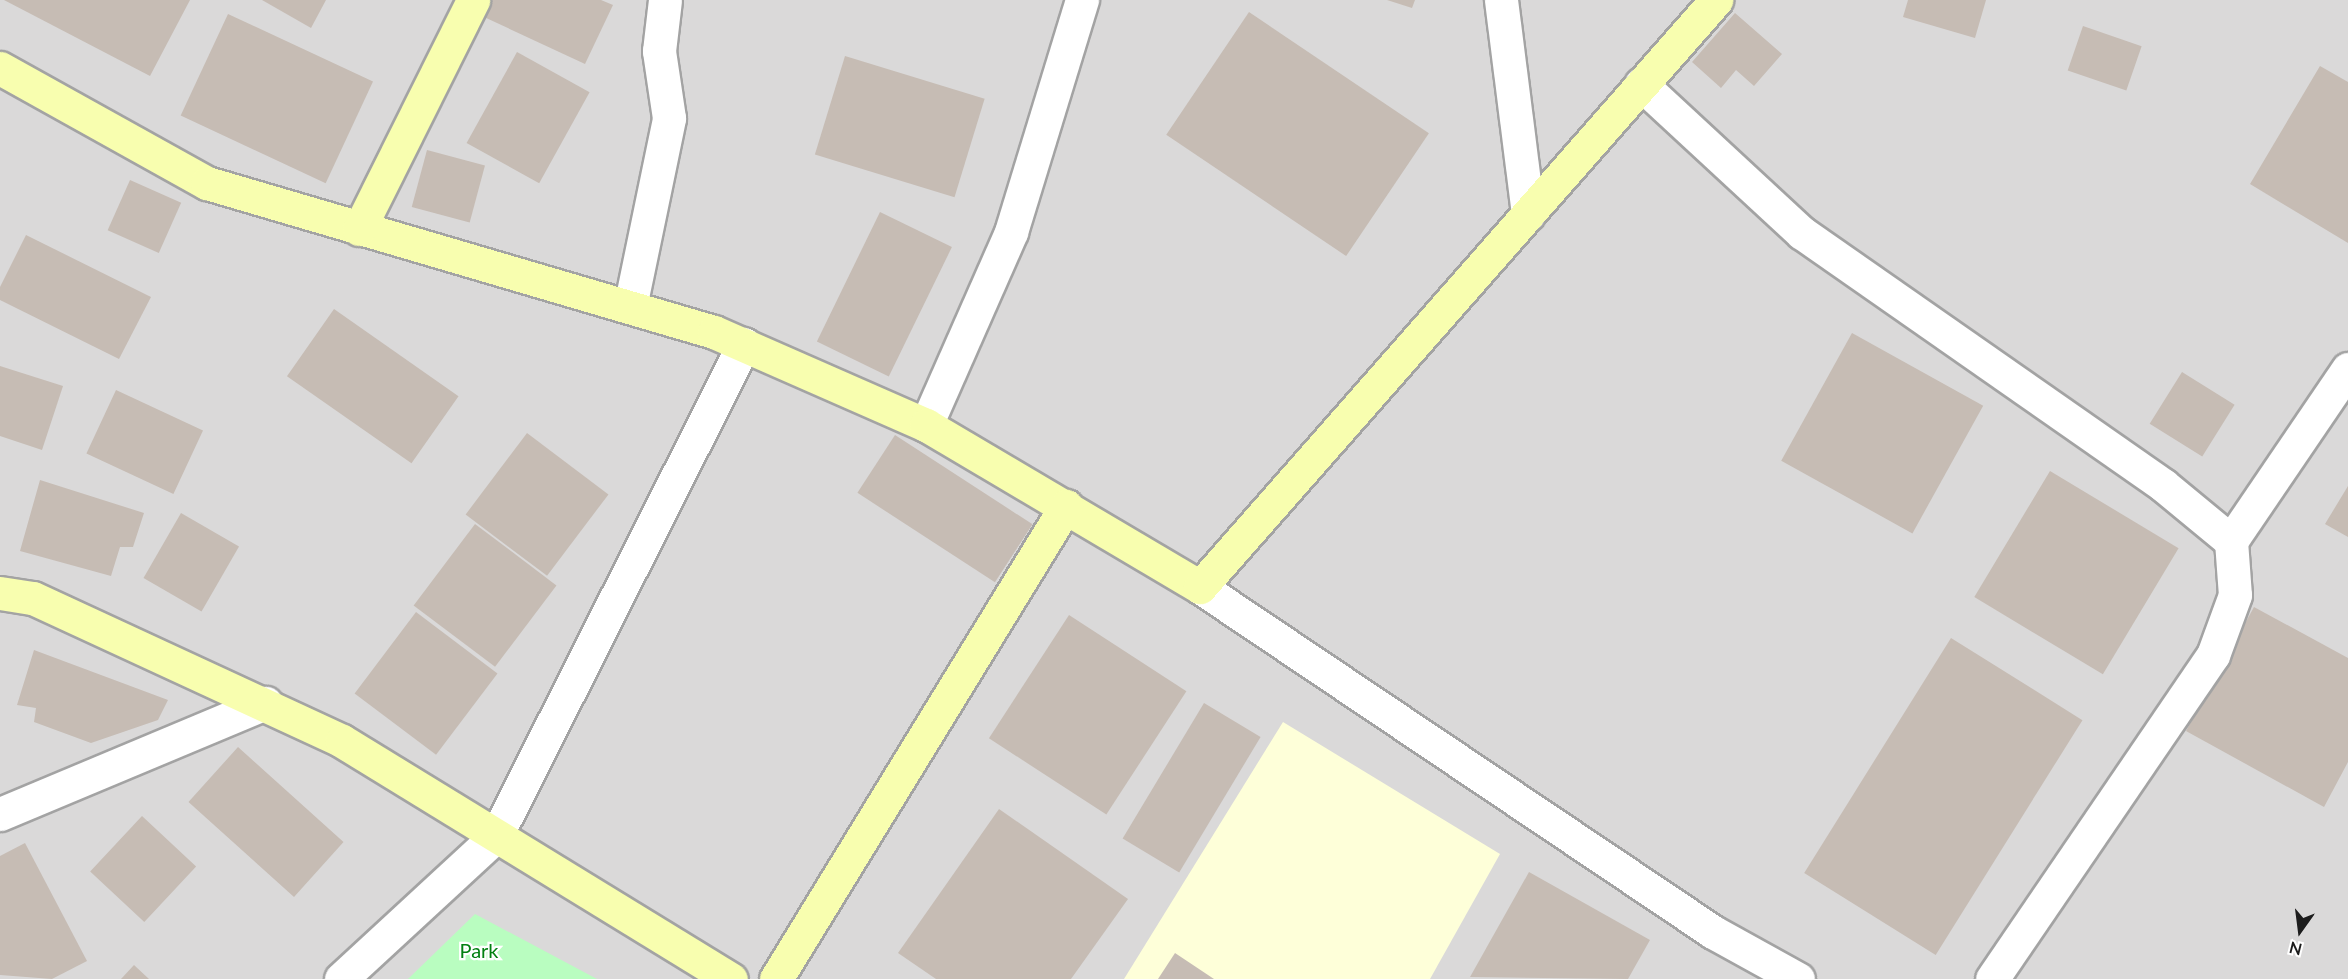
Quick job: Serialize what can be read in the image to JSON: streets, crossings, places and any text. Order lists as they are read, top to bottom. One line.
{"parks":["Park"],"north":"bottom"}
